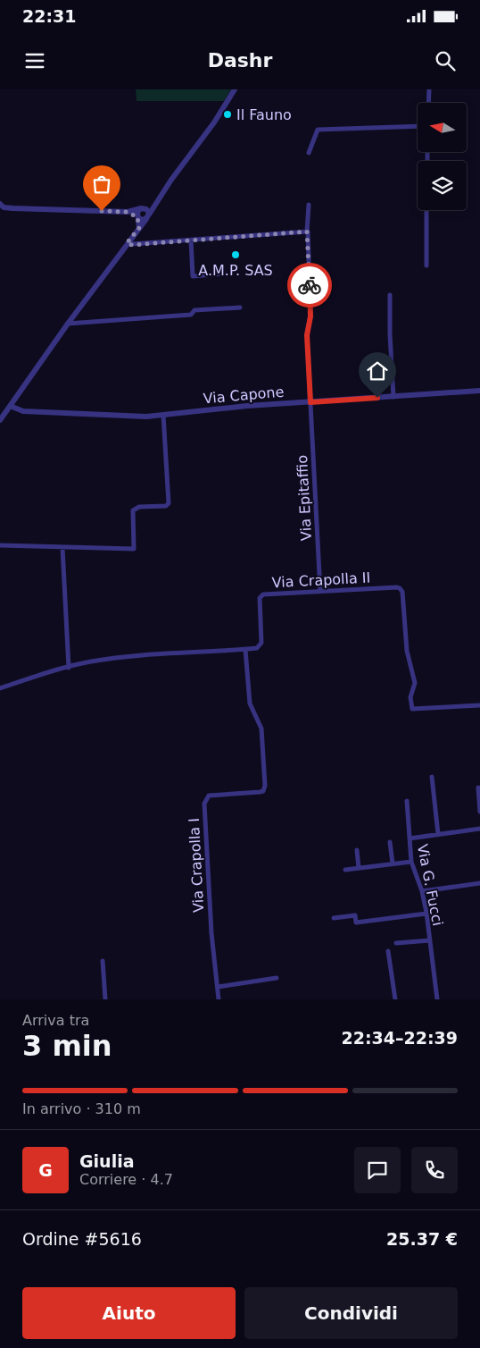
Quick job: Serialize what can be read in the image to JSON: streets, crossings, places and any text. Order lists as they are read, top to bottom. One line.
{"streets":{"street":["Via Capone","Via Epitaffio","Via Crapolla II","Via Crapolla I","Via G. Fucci"]},"crossings":[["Via Capone","Via Epitaffio"],["Via Epitaffio","Via Crapolla II"],["Via Crapolla II","Via Crapolla I"]],"places":["Il Fauno","A.M.P. SAS"],"north":"left","page":{"status":"22:31","header":"Dashr","heading":["3 min","Arriva tra","22:34–22:39"],"panel":["Giulia","Corriere · 4.7","Ordine #5616","25.37 €"],"bar":"In arrivo · 310 m","round":"G","buttons":["Aiuto","Condividi"]}}
